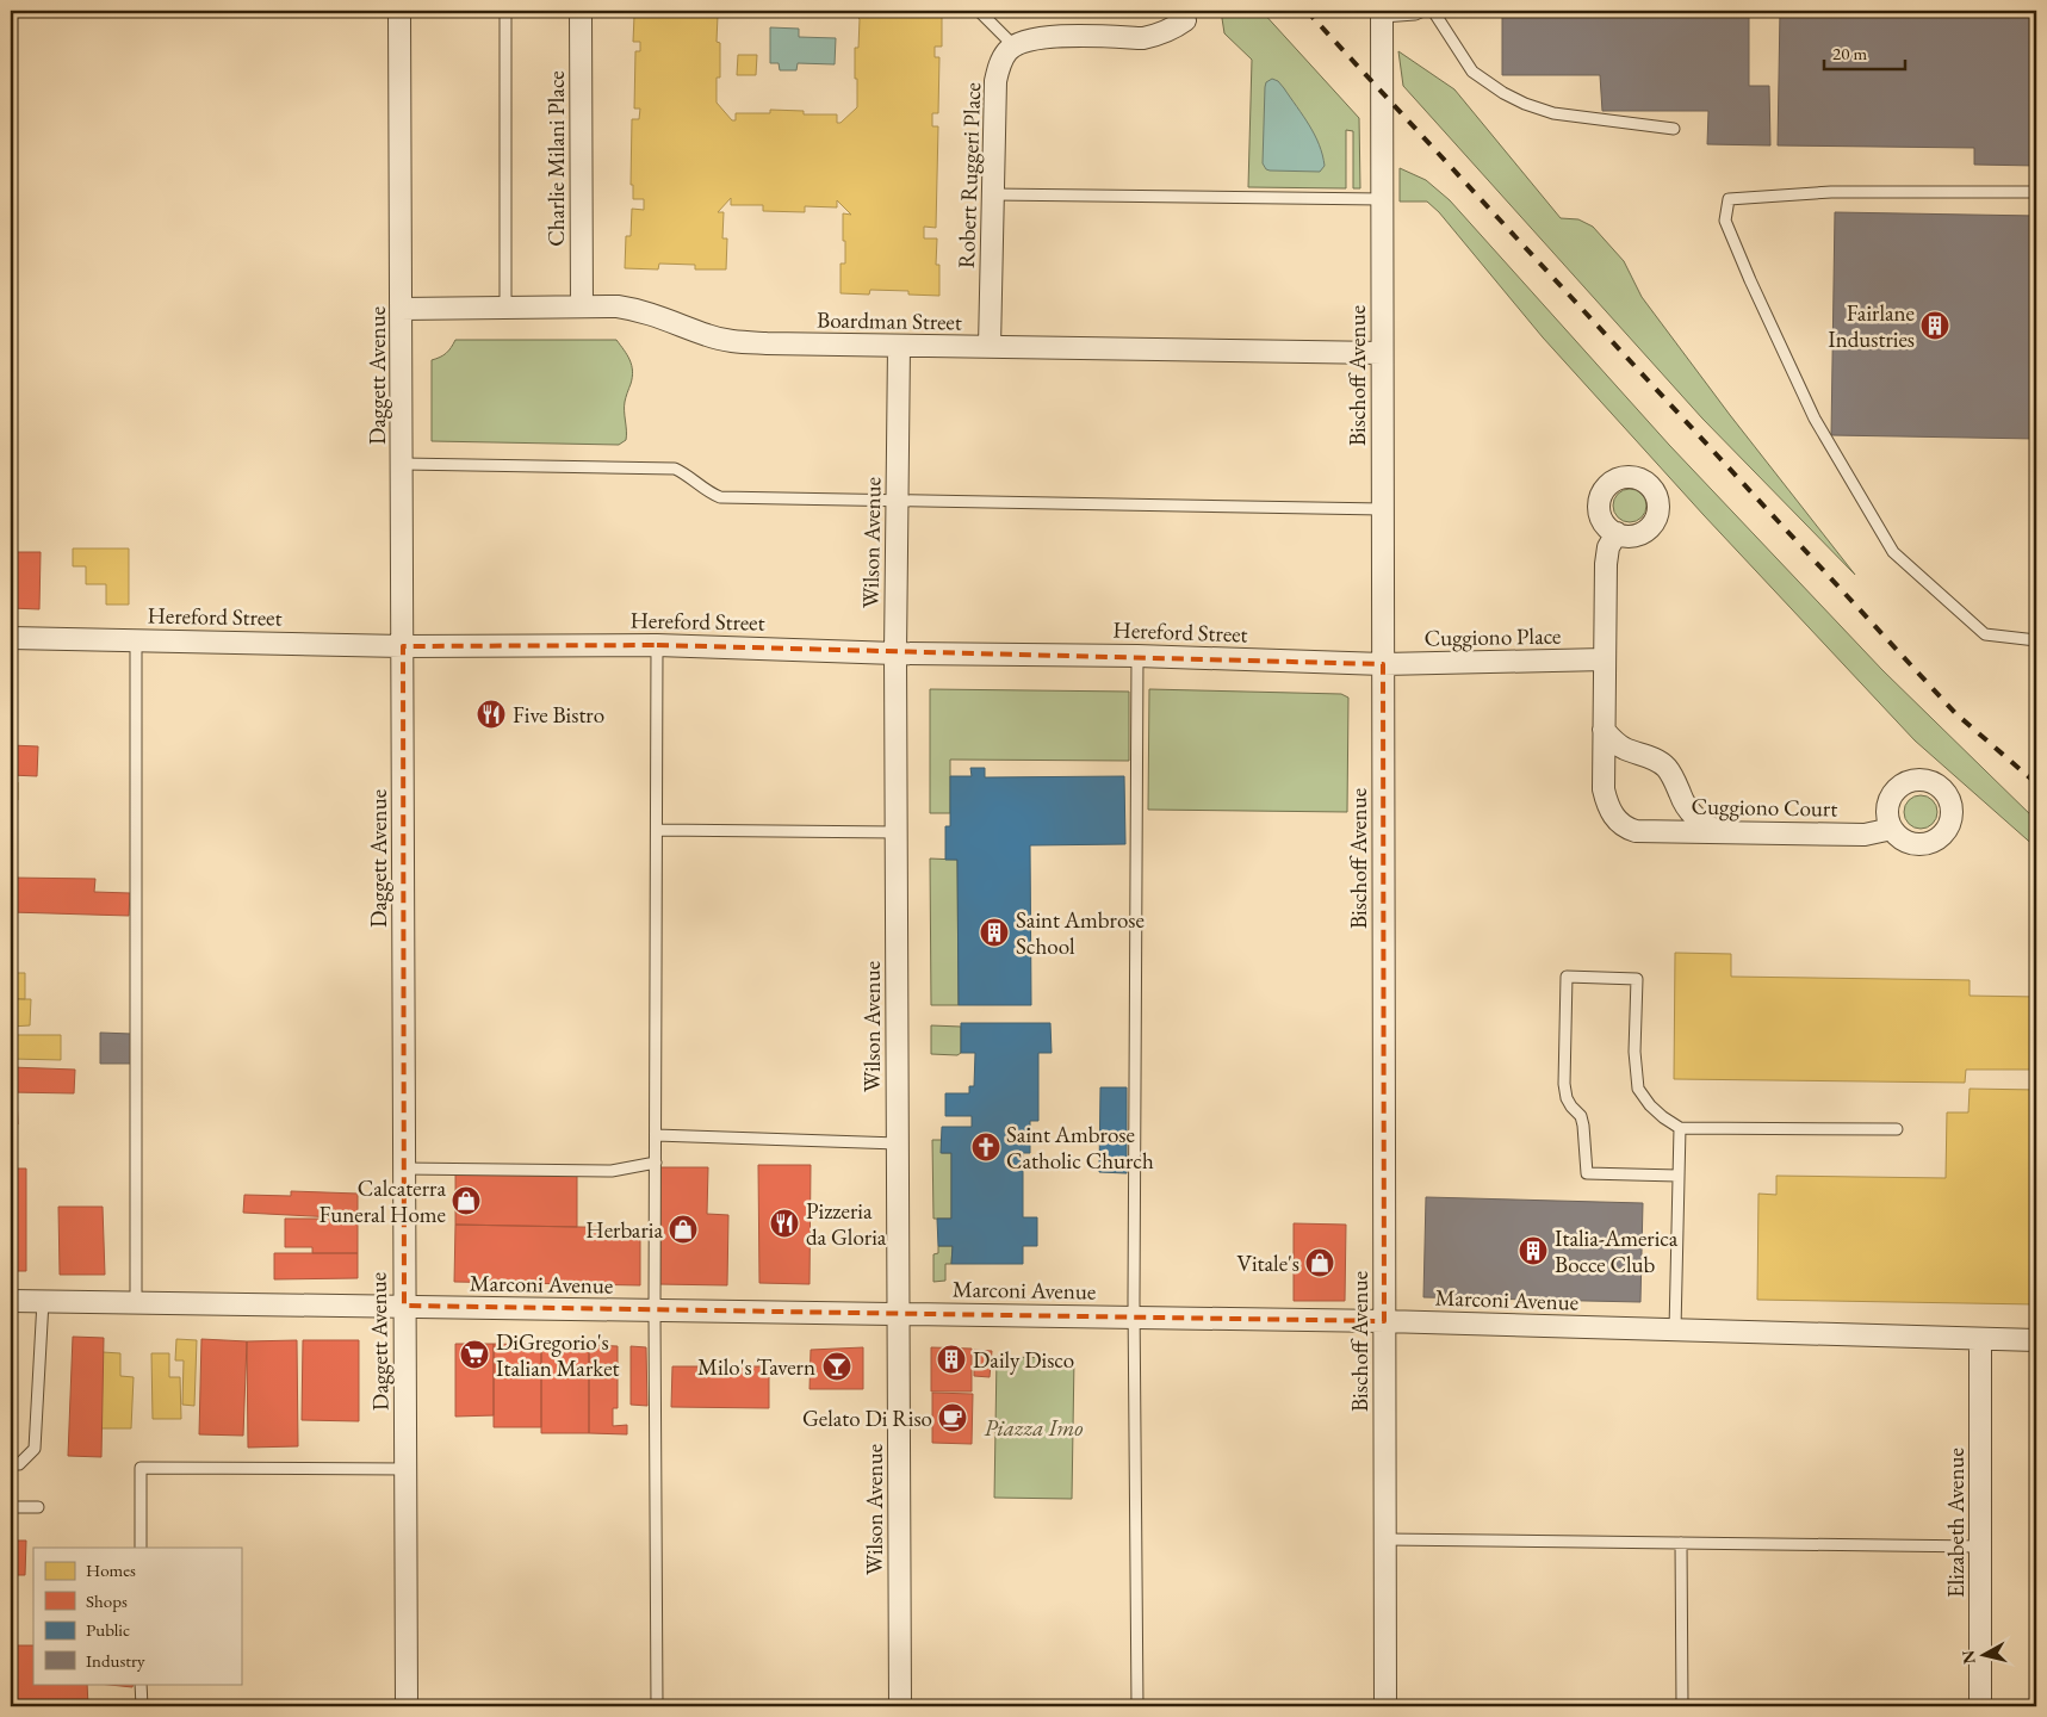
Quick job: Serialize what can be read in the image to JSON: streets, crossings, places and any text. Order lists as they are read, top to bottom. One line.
{"streets":{"street":["Charlie Milani Place","Robert Ruggeri Place","Boardman Street","Daggett Avenue","Bischoff Avenue","Wilson Avenue","Hereford Street","Cuggiono Place","Cuggiono Court","Marconi Avenue","Elizabeth Avenue"]},"crossings":[["Charlie Milani Place","Boardman Street"],["Robert Ruggeri Place","Boardman Street"],["Boardman Street","Daggett Avenue"],["Boardman Street","Bischoff Avenue"],["Boardman Street","Wilson Avenue"],["Daggett Avenue","Hereford Street"],["Daggett Avenue","Marconi Avenue"],["Bischoff Avenue","Hereford Street"],["Bischoff Avenue","Cuggiono Place"],["Bischoff Avenue","Marconi Avenue"],["Wilson Avenue","Hereford Street"],["Wilson Avenue","Marconi Avenue"],["Hereford Street","Cuggiono Place"],["Marconi Avenue","Elizabeth Avenue"]],"parks":["Piazza Imo"],"places":{"building":["Fairlane Industries","Saint Ambrose School","Italia-America Bocce Club","Daily Disco"],"restaurant":["Five Bistro","Pizzeria da Gloria"],"church":["Saint Ambrose Catholic Church"],"shop":["Calcaterra Funeral Home","Herbaria","Vitale's"],"supermarket":["DiGregorio's Italian Market"],"bar":["Milo's Tavern"],"cafe":["Gelato Di Riso"]},"legend":["Homes","Shops","Public","Industry"],"scale_bar":"20 m","north":"left"}
